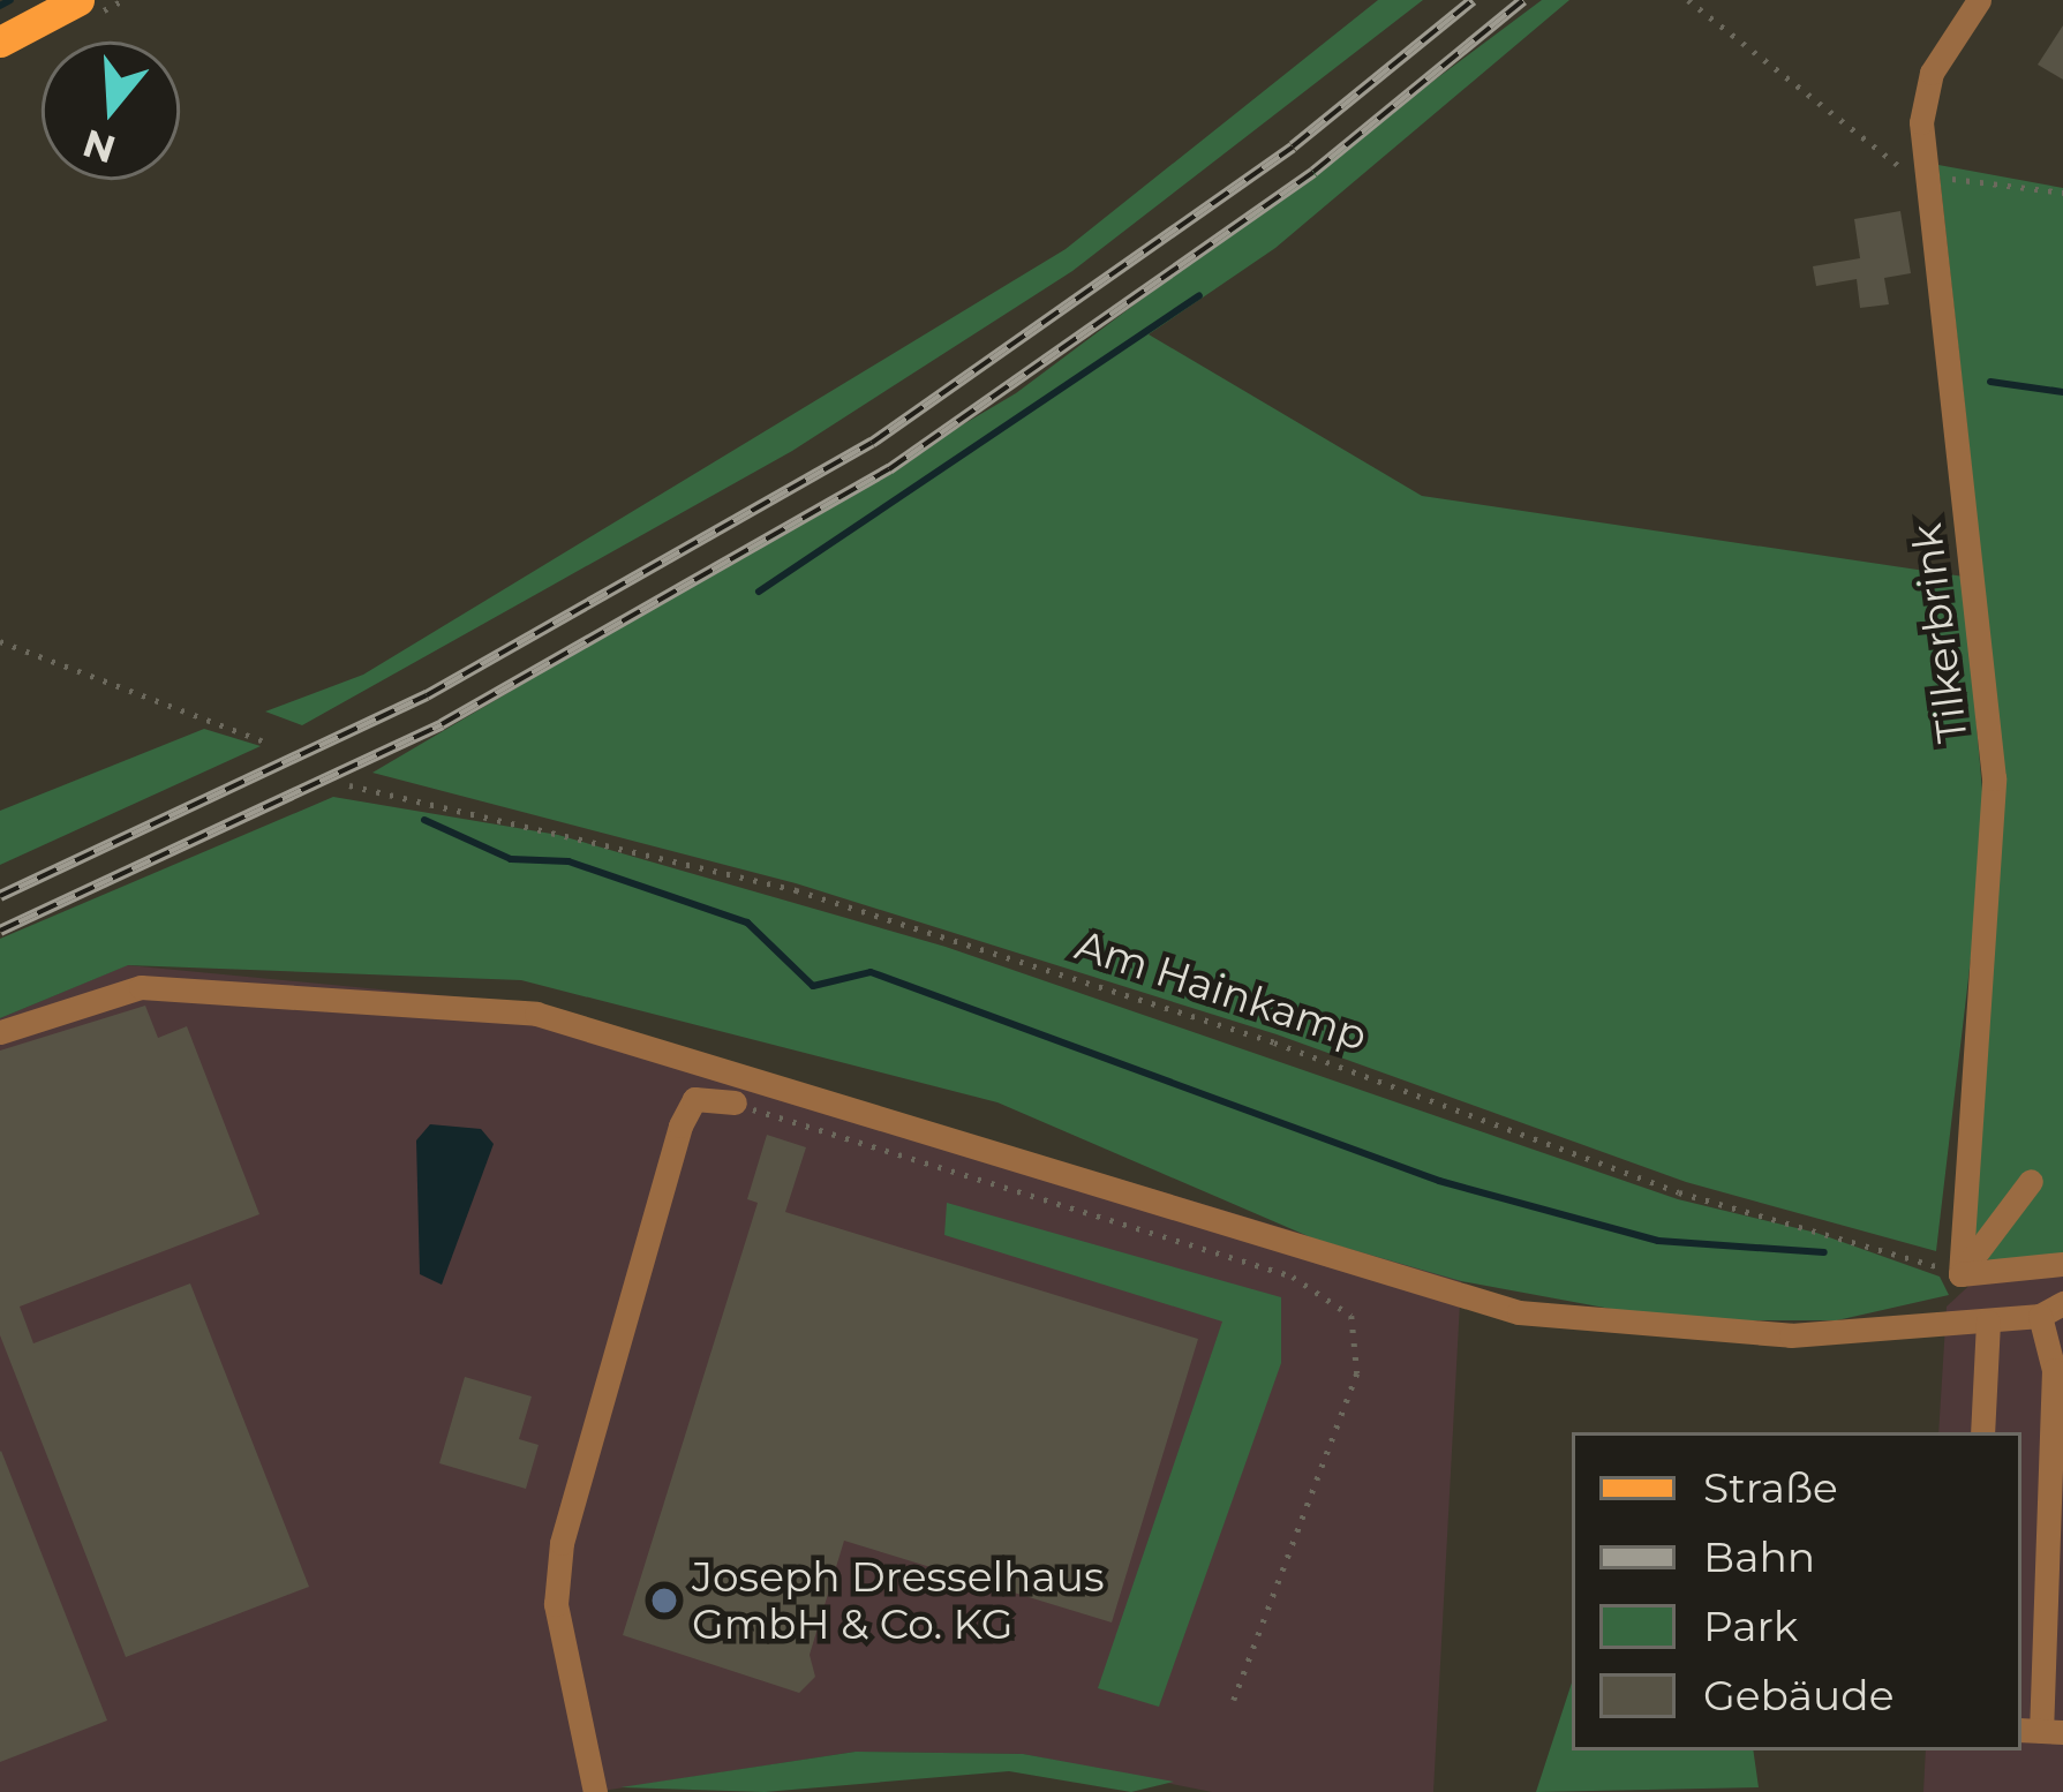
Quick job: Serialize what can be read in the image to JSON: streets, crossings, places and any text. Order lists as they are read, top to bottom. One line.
{"streets":{"street":["Tilkerbrink"],"path":["Am Hainkamp"]},"crossings":[["Tilkerbrink","Am Hainkamp"]],"places":["Joseph Dresselhaus GmbH & Co. KG"],"legend":["Straße","Bahn","Park","Gebäude"],"north":"bottom"}
